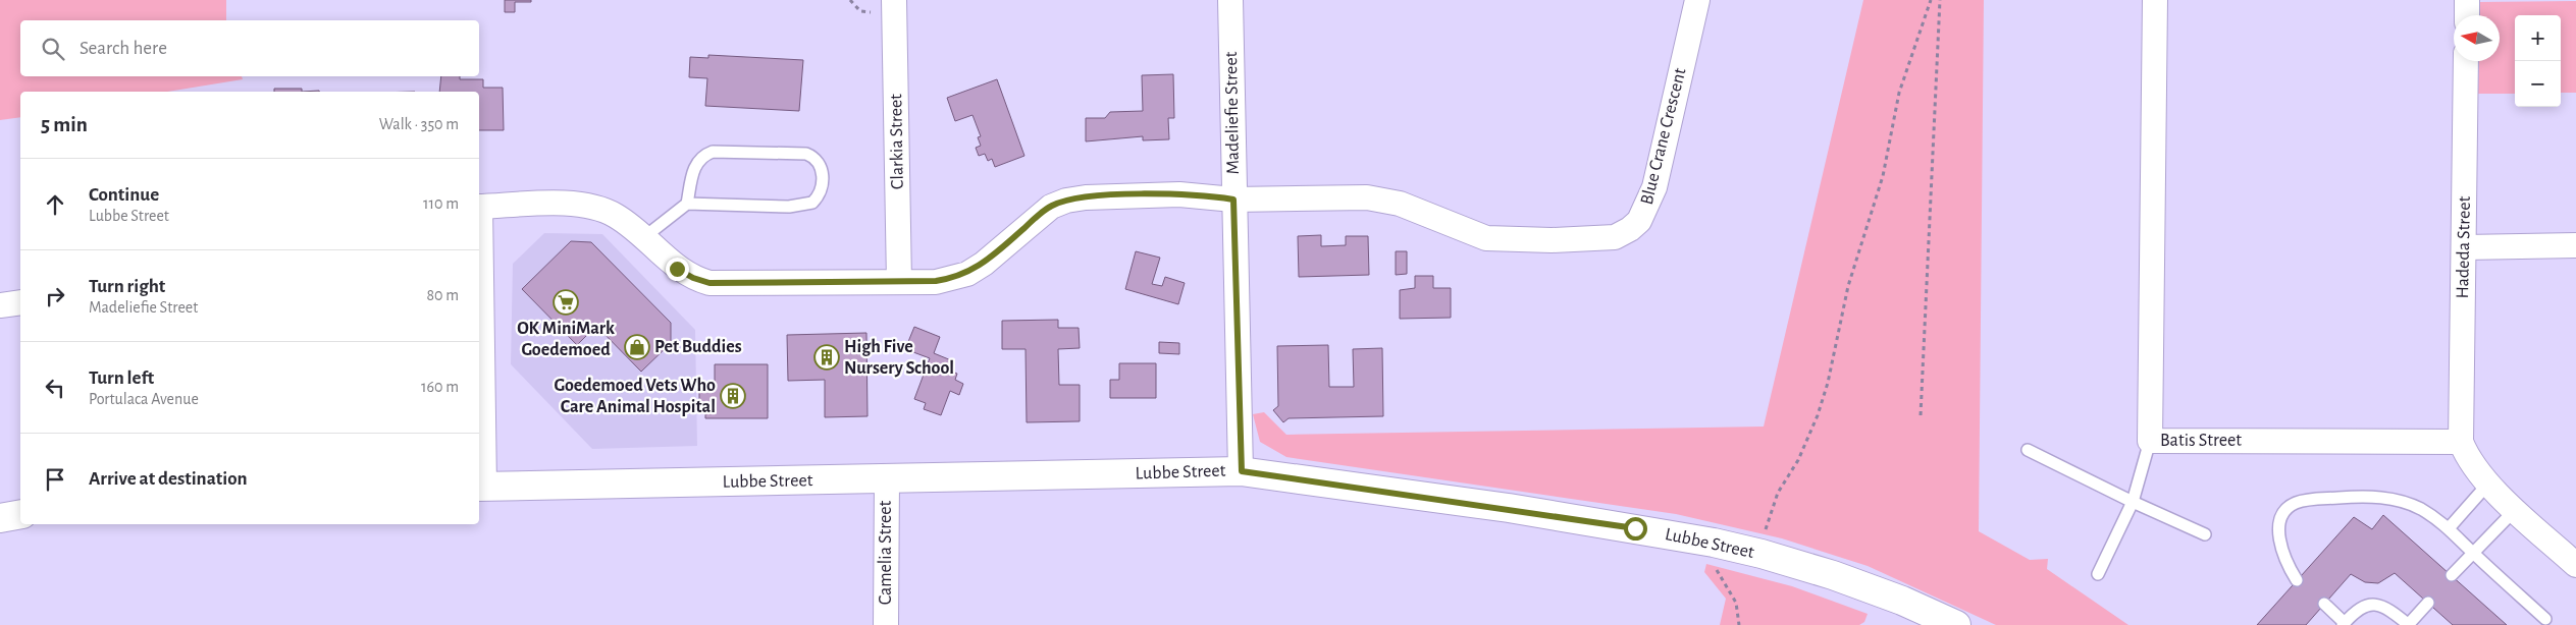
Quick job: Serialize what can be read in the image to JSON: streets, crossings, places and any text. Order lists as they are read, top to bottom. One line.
{"streets":{"main road":["Lubbe Street"],"street":["Madeliefie Street","Blue Crane Crescent","Clarkia Street","Hadeda Street","Batis Street","Camelia Street"]},"crossings":[["Madeliefie Street","Blue Crane Crescent"],["Madeliefie Street","Lubbe Street"],["Blue Crane Crescent","Clarkia Street"],["Hadeda Street","Batis Street"],["Lubbe Street","Camelia Street"]],"places":{"supermarket":["OK MiniMark Goedemoed"],"shop":["Pet Buddies"],"building":["High Five Nursery School","Goedemoed Vets Who Care Animal Hospital"]},"north":"left","page":{"map_buttons":["+","−"],"search":"Search here","heading":["5 min","Walk · 350 m"],"list":[["Continue","Lubbe Street","110 m"],["Turn right","Madeliefie Street","80 m"],["Turn left","Portulaca Avenue","160 m"],"Arrive at destination"]}}
